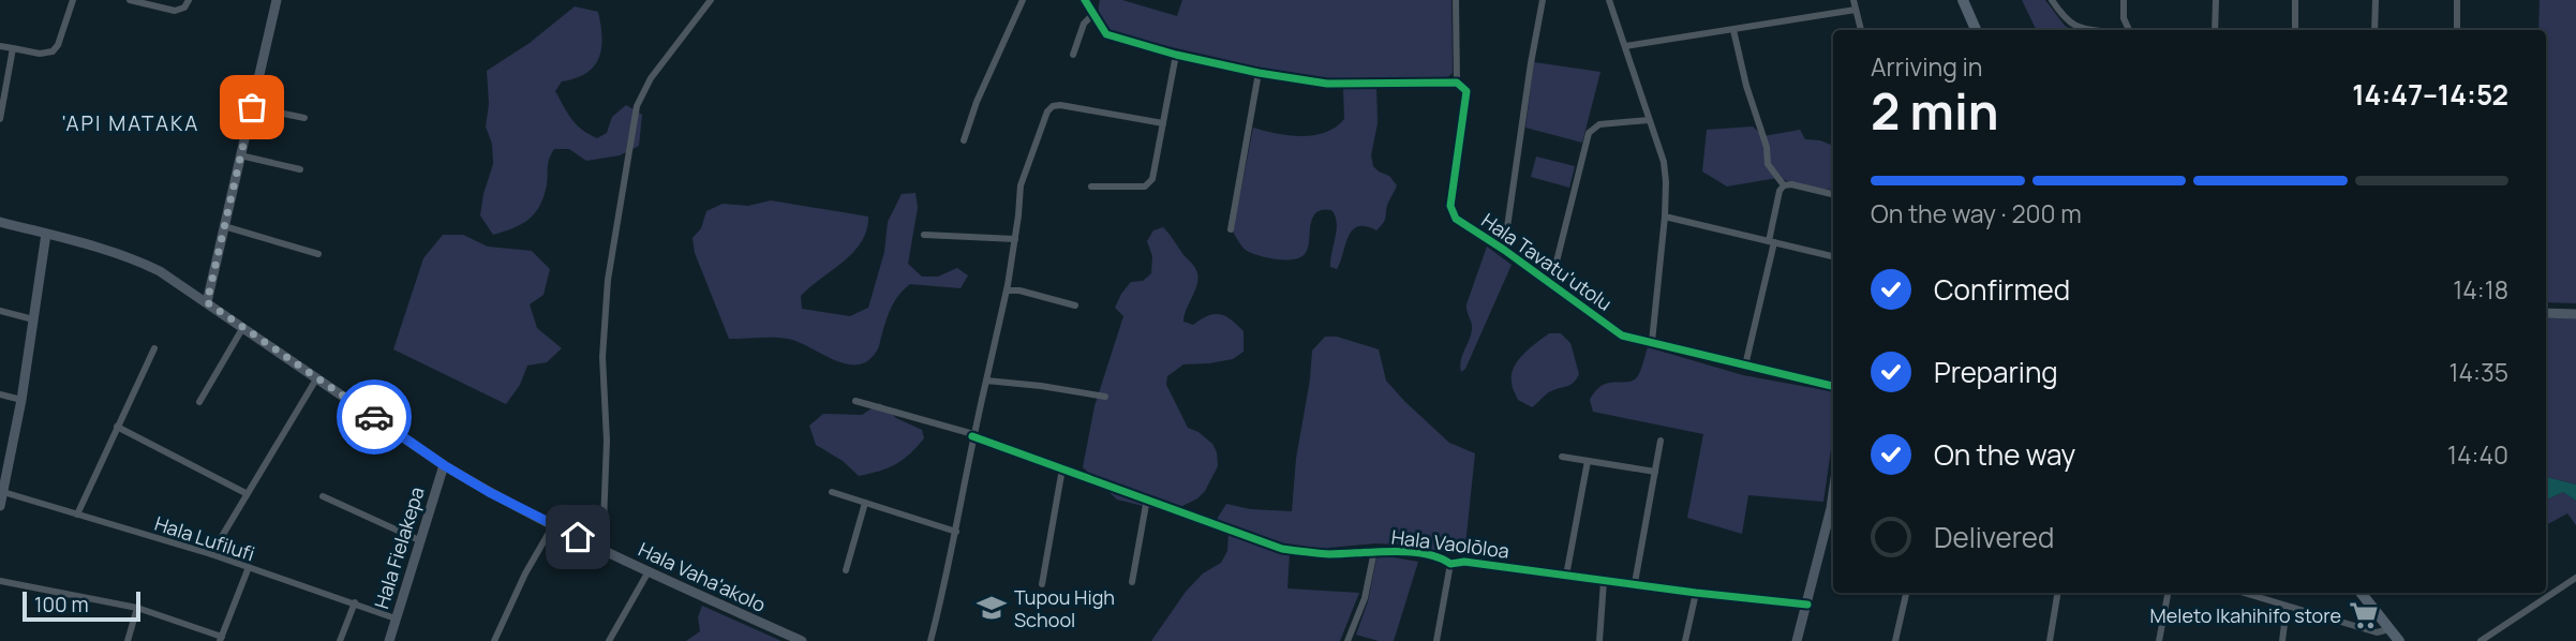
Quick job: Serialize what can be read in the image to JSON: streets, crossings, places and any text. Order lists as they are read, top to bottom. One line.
{"streets":{"main road":["Hala Fielakepa","Hala Vaha'akolo"],"street":["Hala Tavatu'utolu","Hala Lufilufi","Hala Vaolōloa"]},"crossings":[["Hala Lufilufi","Hala Fielakepa"],["Hala Fielakepa","Hala Vaha'akolo"]],"districts":["'API MATAKA"],"places":{"school or university":["Tupou High School"],"supermarket":["Meleto Ikahihifo store"]},"scale_bar":"100 m","page":{"heading":["2 min","Arriving in","14:47–14:52"],"bar":"On the way · 200 m","list":[["Confirmed","14:18"],["Preparing","14:35"],["On the way","14:40"],"Delivered"],"scale":"100 m"}}
